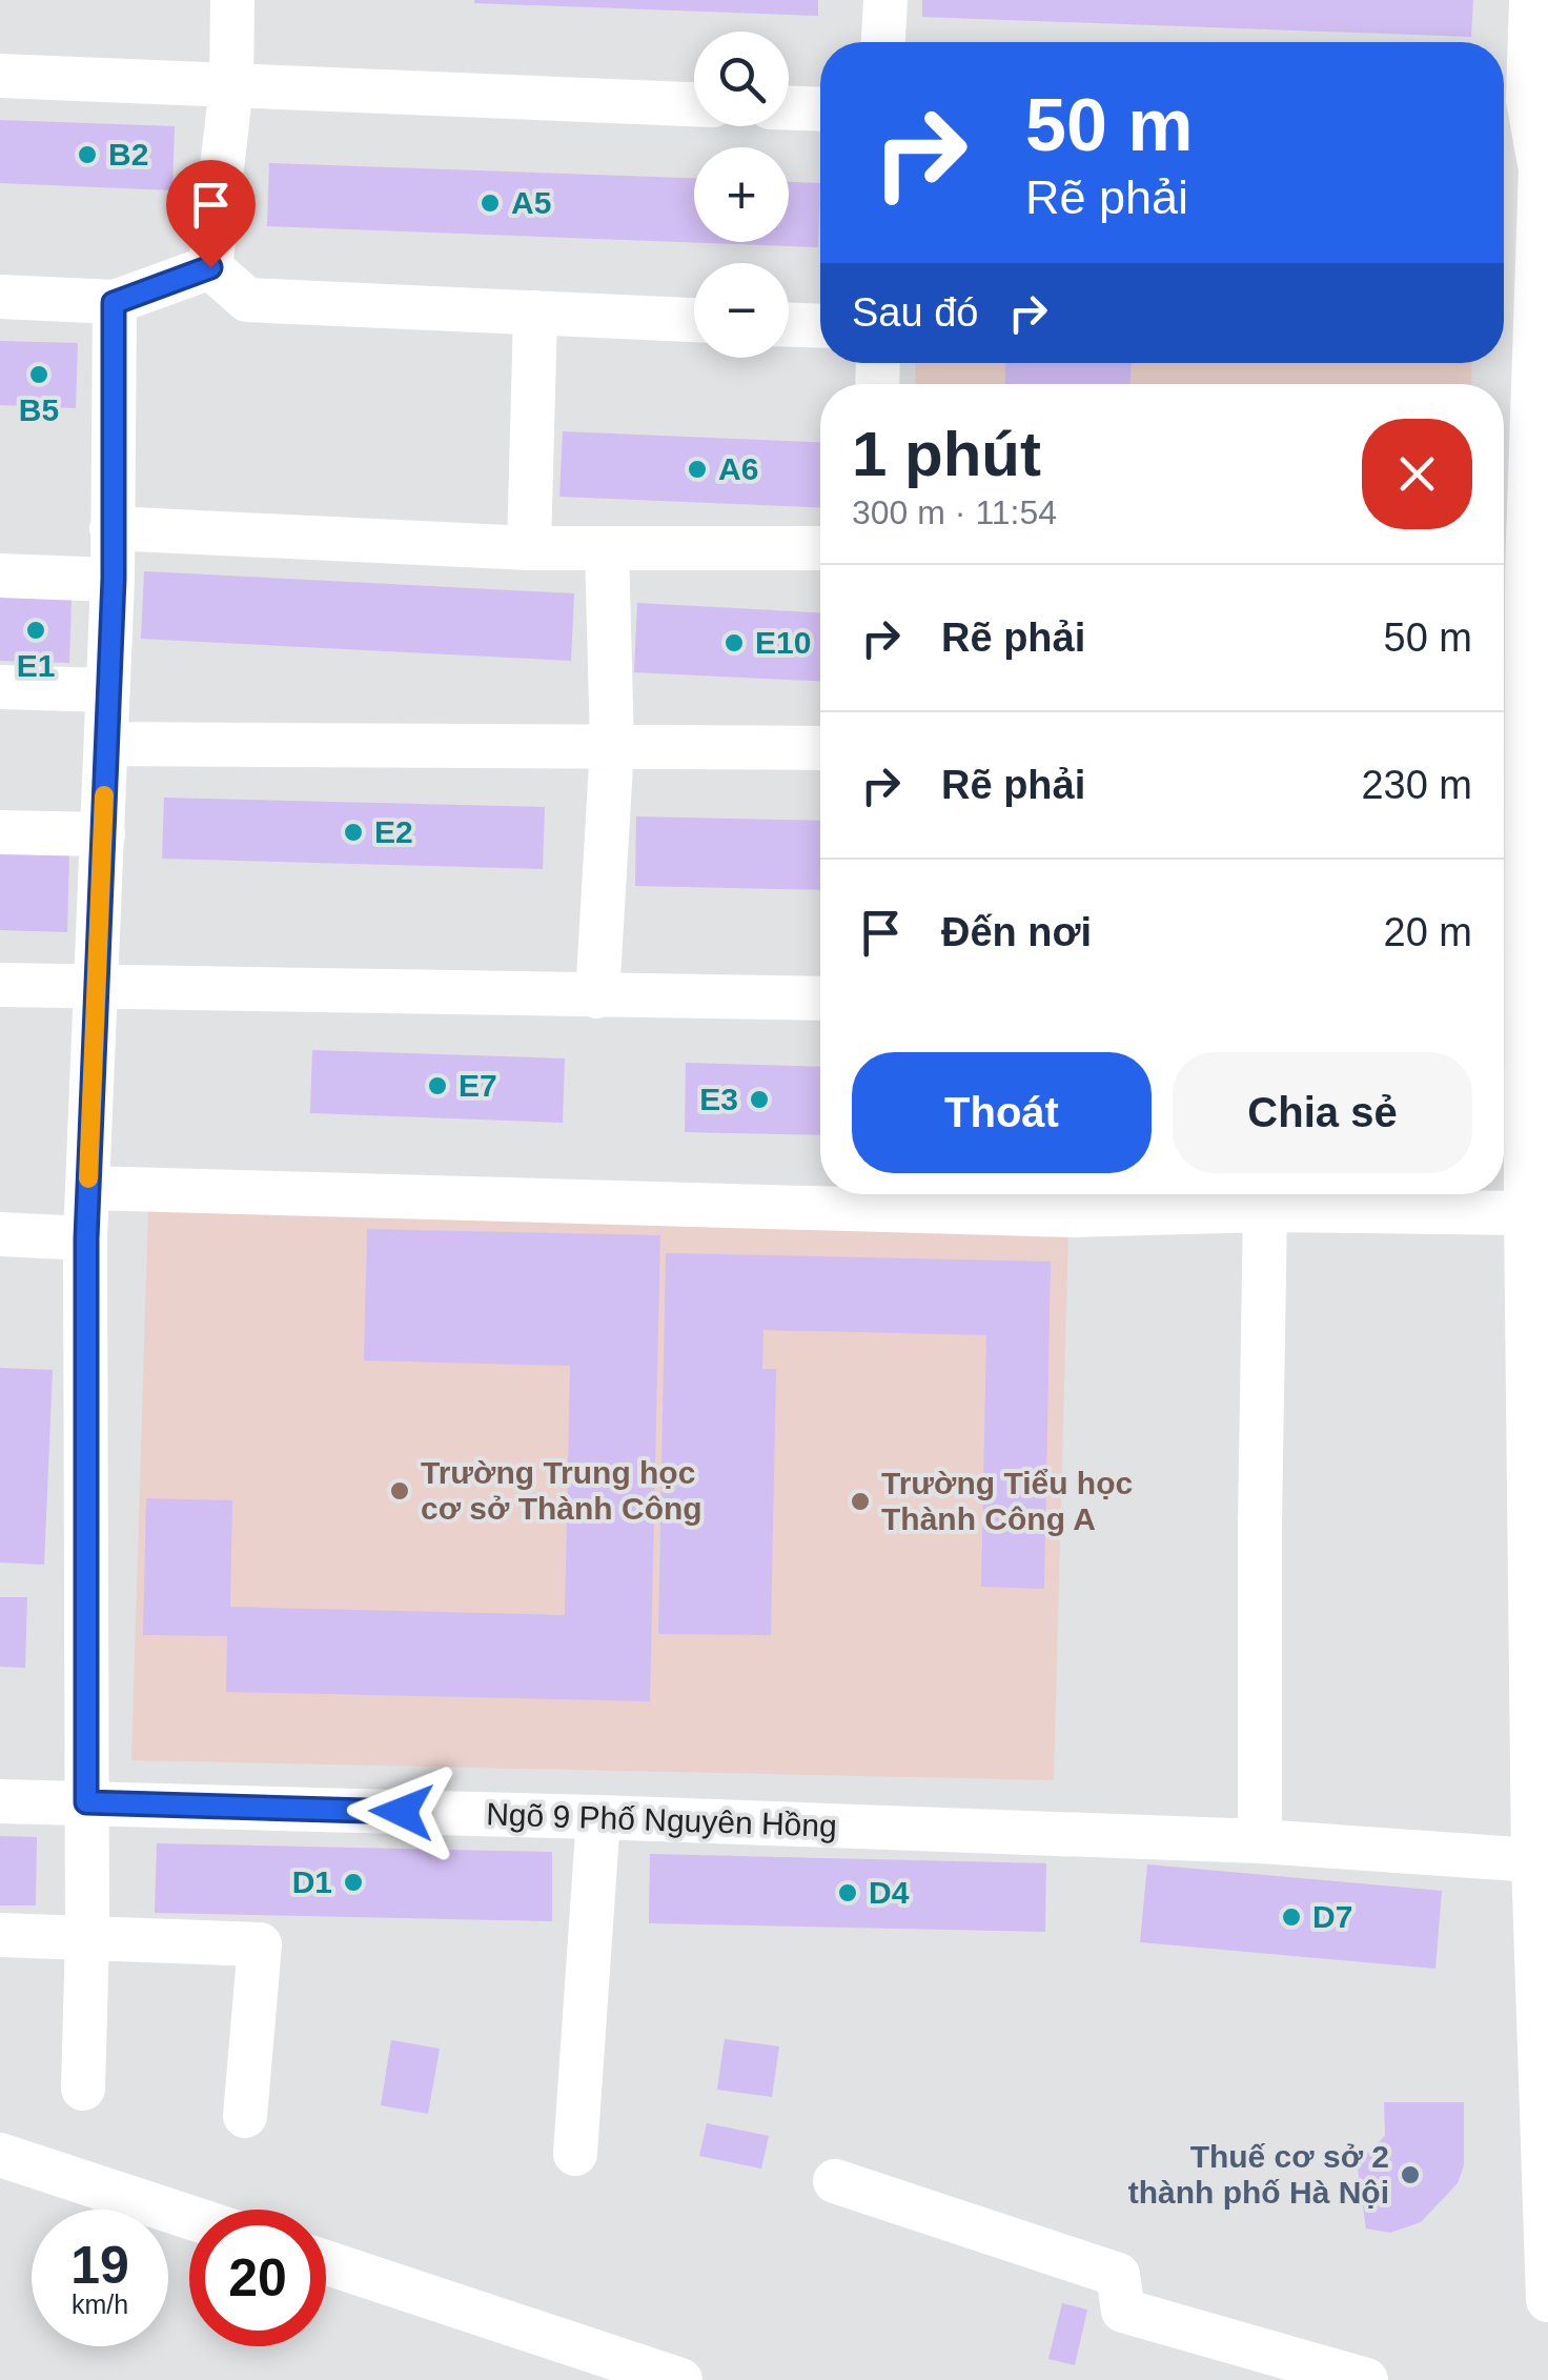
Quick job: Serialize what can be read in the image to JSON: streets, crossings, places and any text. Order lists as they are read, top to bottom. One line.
{"streets":{"street":["Ngõ 9 Phố Nguyên Hồng"]},"places":["B2","A5","B5","A6","E1","E10","E2","E7","E3","Trường Trung học cơ sở Thành Công","Trường Tiểu học Thành Công A","D1","D4","D7","Thuế cơ sở 2 thành phố Hà Nội"],"page":{"map_buttons":["+","−"],"turn":["50 m","Rẽ phải"],"then":"Sau đó","heading":["1 phút","300 m · 11:54"],"list":[{"name":"Rẽ phải","value":"50 m"},{"name":"Rẽ phải","value":"230 m"},{"name":"Đến nơi","value":"20 m"}],"buttons":["Thoát","Chia sẻ"],"speed":"19 km/h","limit":"20"}}
